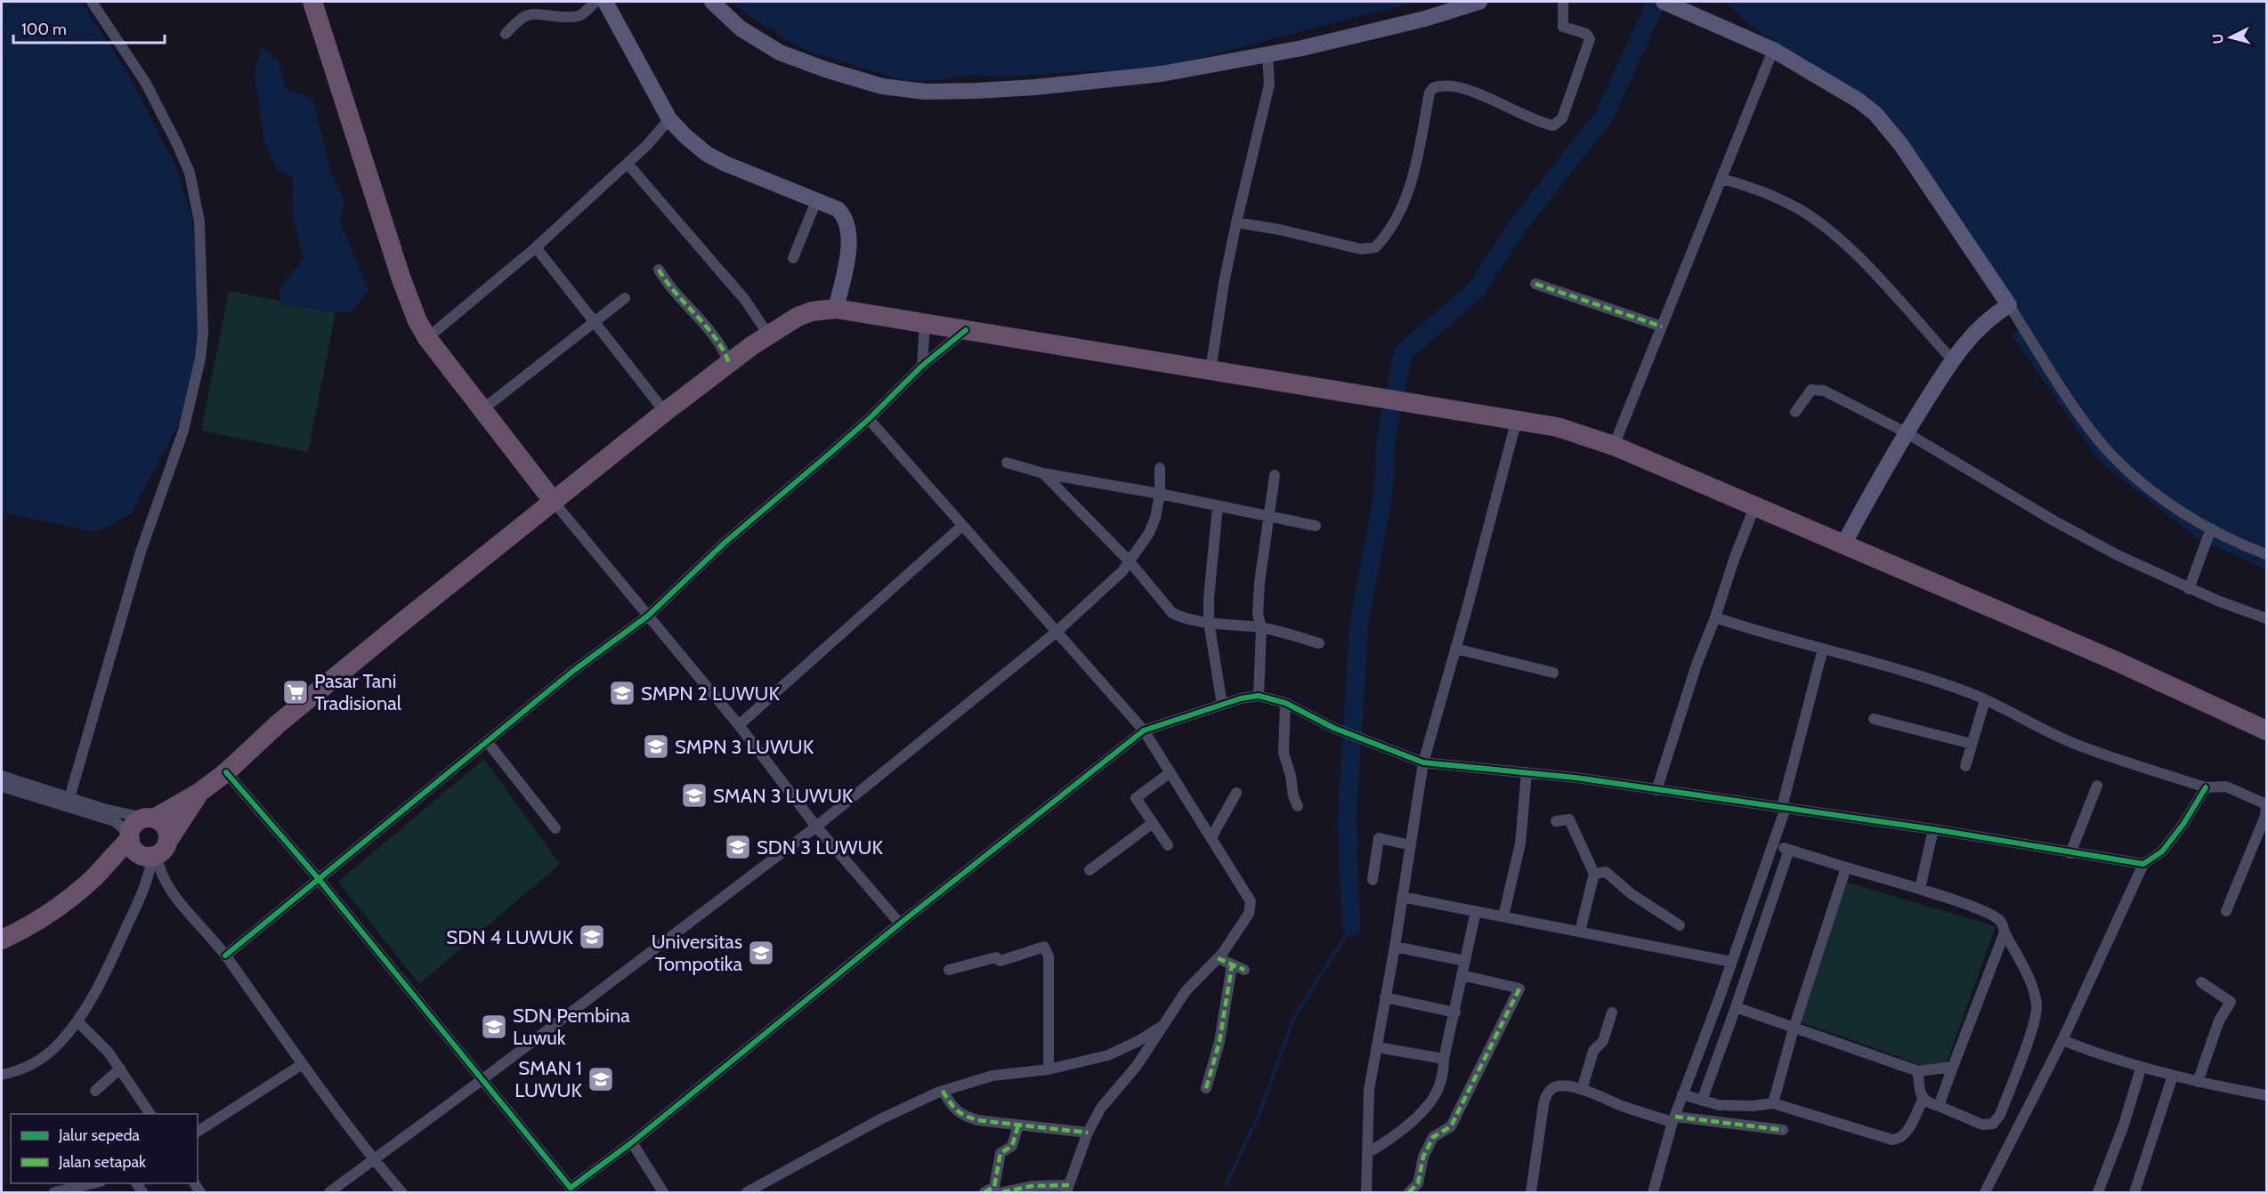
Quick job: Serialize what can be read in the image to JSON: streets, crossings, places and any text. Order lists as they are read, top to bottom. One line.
{"places":{"supermarket":["Pasar Tani Tradisional"],"school or university":["SMPN 2 LUWUK","SMPN 3 LUWUK","SMAN 3 LUWUK","SDN 3 LUWUK","SDN 4 LUWUK","Universitas Tompotika","SDN Pembina Luwuk","SMAN 1 LUWUK"]},"legend":["Jalur sepeda","Jalan setapak"],"scale_bar":"100 m","north":"left"}
